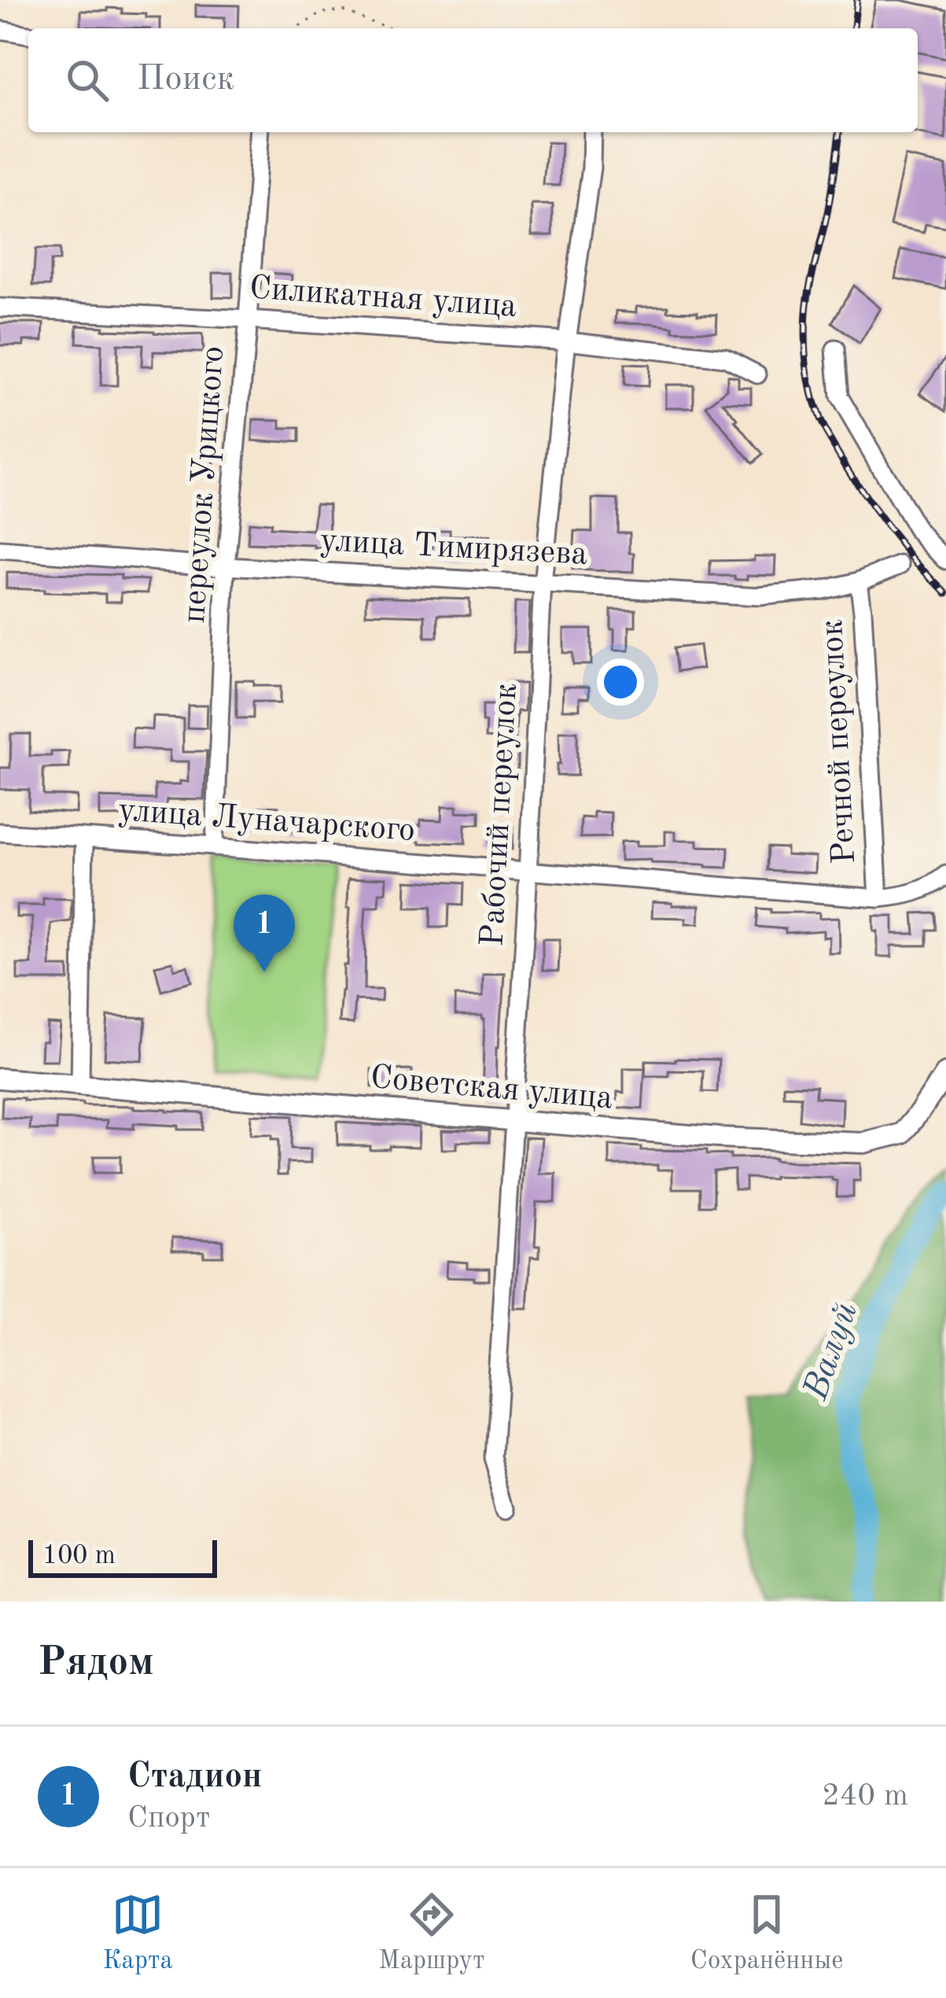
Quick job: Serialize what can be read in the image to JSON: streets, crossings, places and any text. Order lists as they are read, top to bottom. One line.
{"streets":{"main road":["Советская улица"],"street":["Силикатная улица","переулок Урицкого","улица Тимирязева","Речной переулок","Рабочий переулок","улица Луначарского"]},"crossings":[["Силикатная улица","переулок Урицкого"],["Силикатная улица","Рабочий переулок"],["переулок Урицкого","улица Тимирязева"],["переулок Урицкого","улица Луначарского"],["улица Тимирязева","Речной переулок"],["улица Тимирязева","Рабочий переулок"],["Речной переулок","улица Луначарского"],["Рабочий переулок","улица Луначарского"],["Рабочий переулок","Советская улица"]],"water":["Валуй"],"scale_bar":"100 m","page":{"search":"Поиск","pins":"1","scale":"100 m","heading":"Рядом","list":[{"mark":"1","name":"Стадион","note":"Спорт","value":"240 m"}],"nav":["Карта","Маршрут","Сохранённые"]}}
